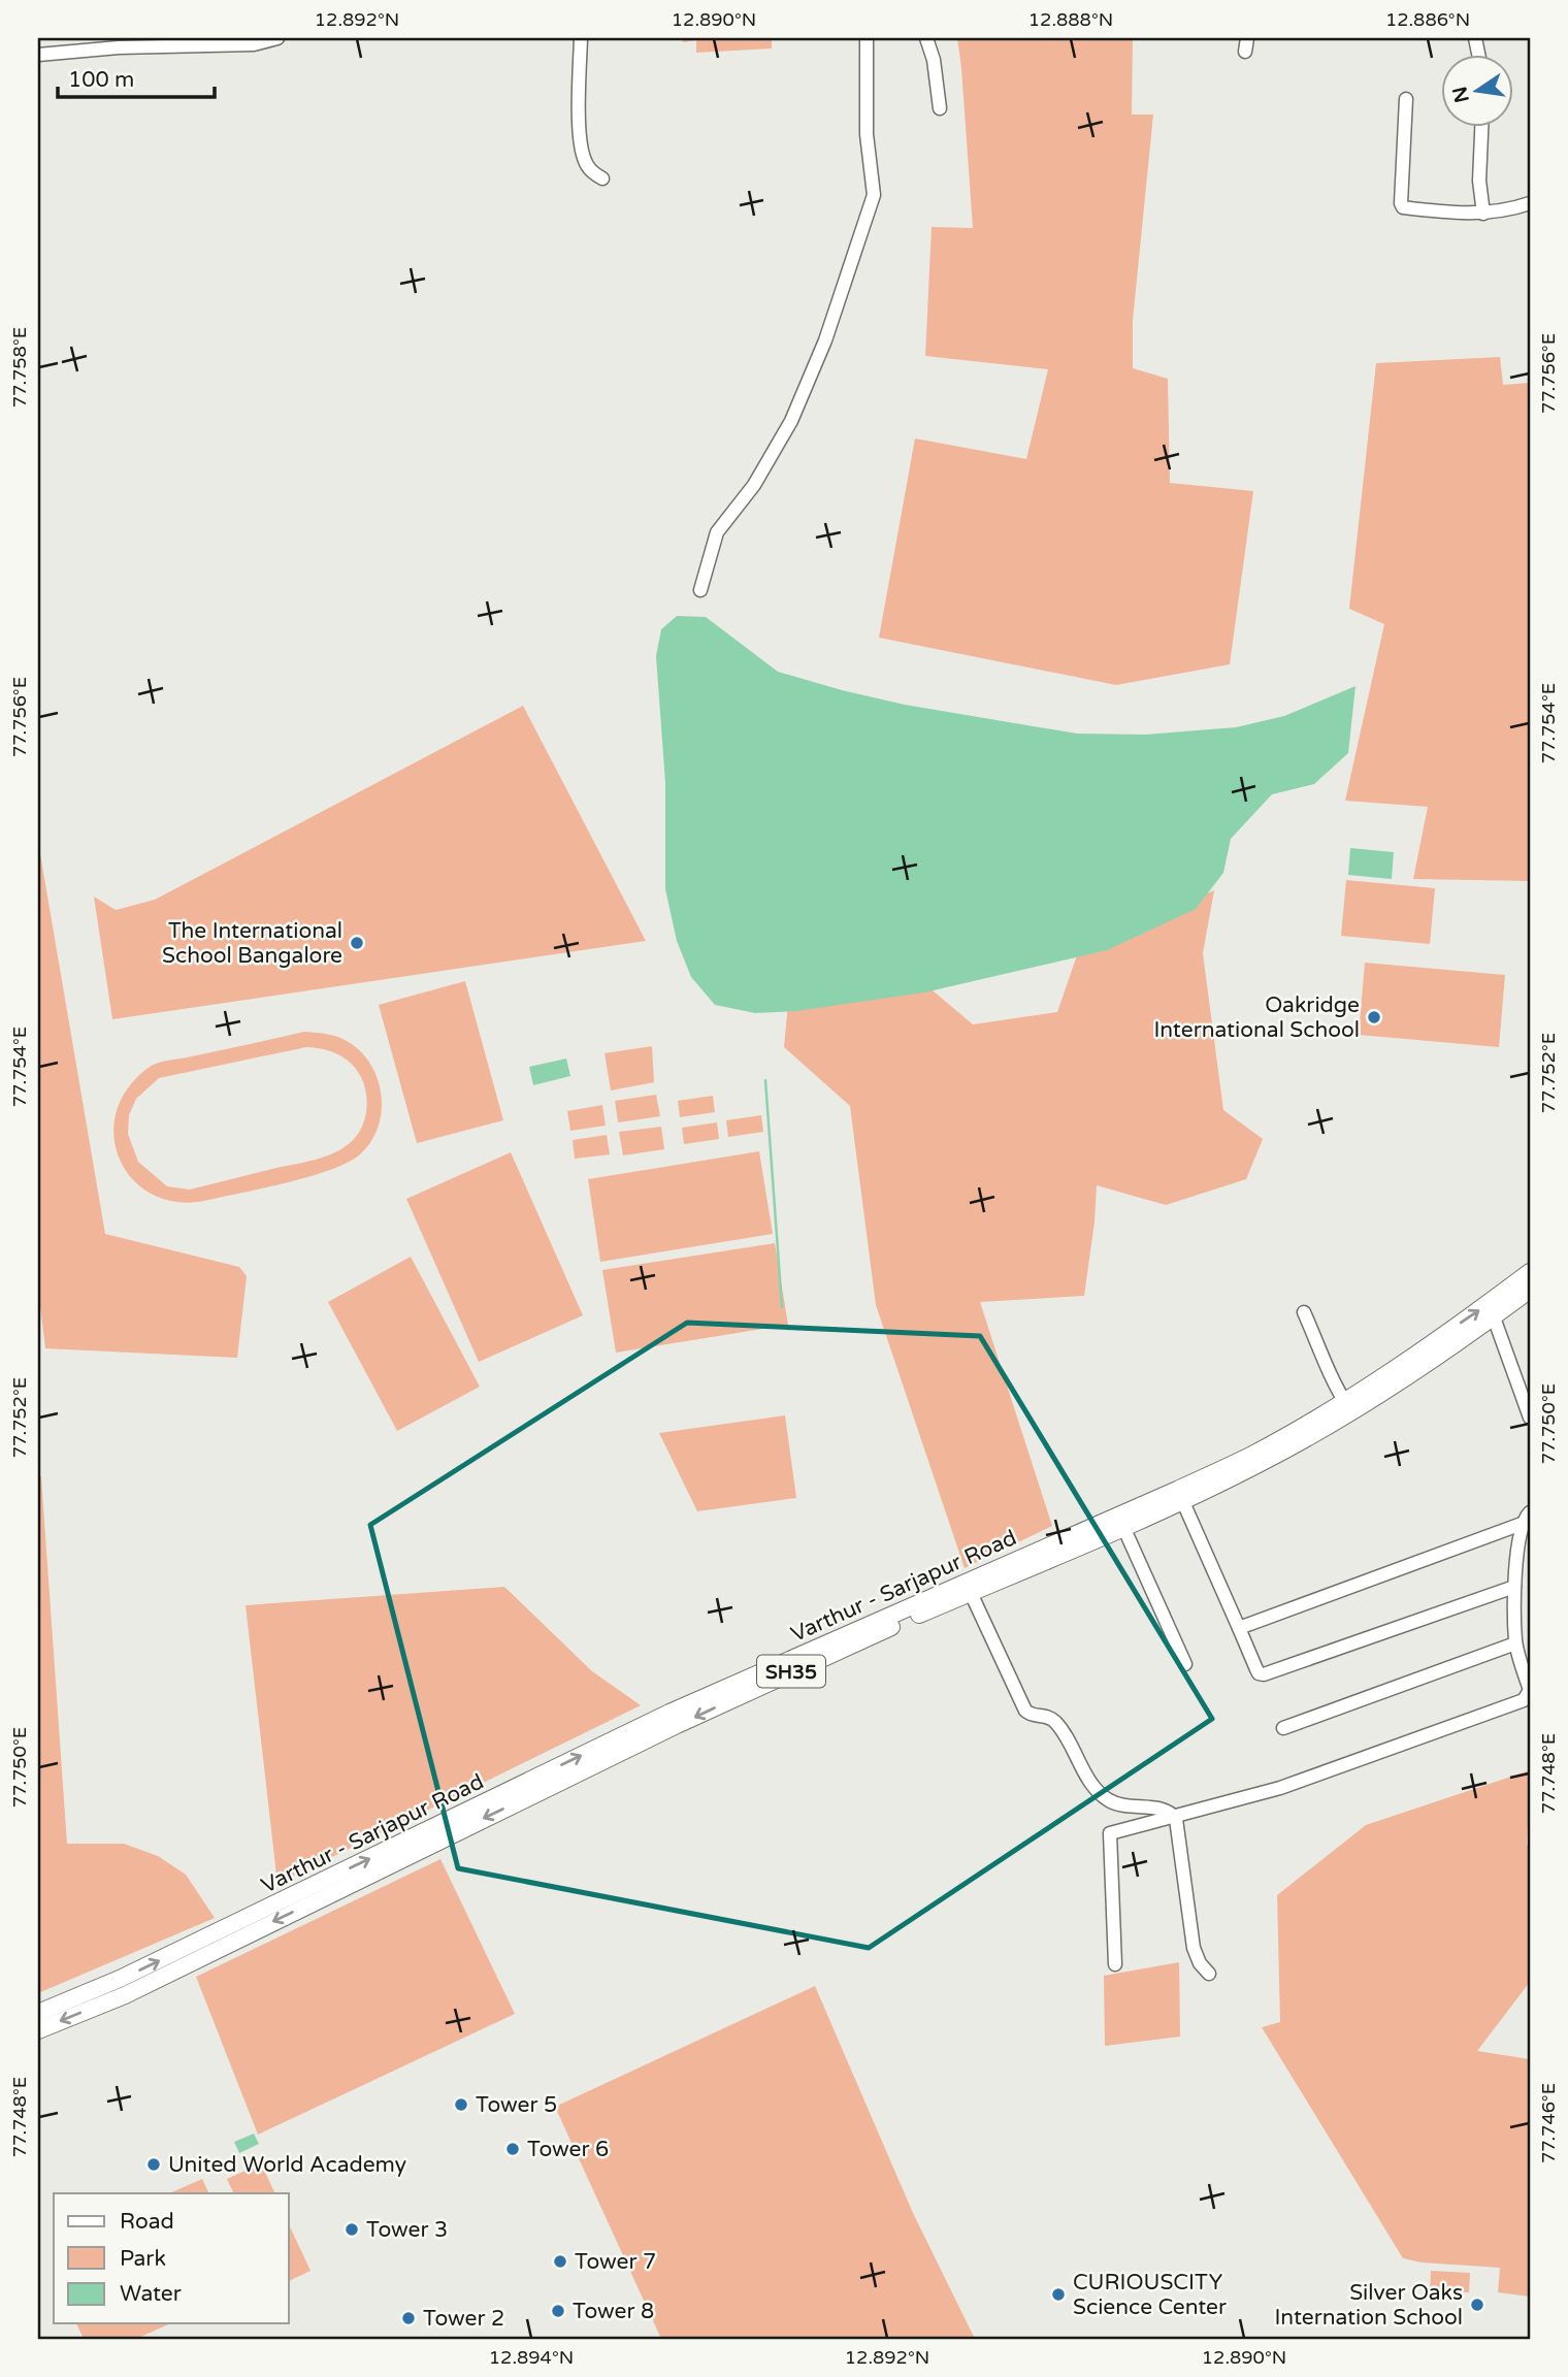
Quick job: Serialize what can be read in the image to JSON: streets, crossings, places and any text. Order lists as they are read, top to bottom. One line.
{"streets":{"main road":["Varthur - Sarjapur Road","SH35"]},"places":["The International School Bangalore","Oakridge International School","Tower 5","Tower 6","United World Academy","Tower 3","Tower 7","CURIOUSCITY Science Center","Silver Oaks Internation School","Tower 8","Tower 2"],"legend":["Road","Park","Water"],"scale_bar":"100 m","north":"left","coordinates":["12.892°N","12.890°N","12.888°N","12.886°N","77.758°E","77.756°E","77.754°E","77.752°E","77.750°E","77.748°E","77.746°E","12.894°N"]}
